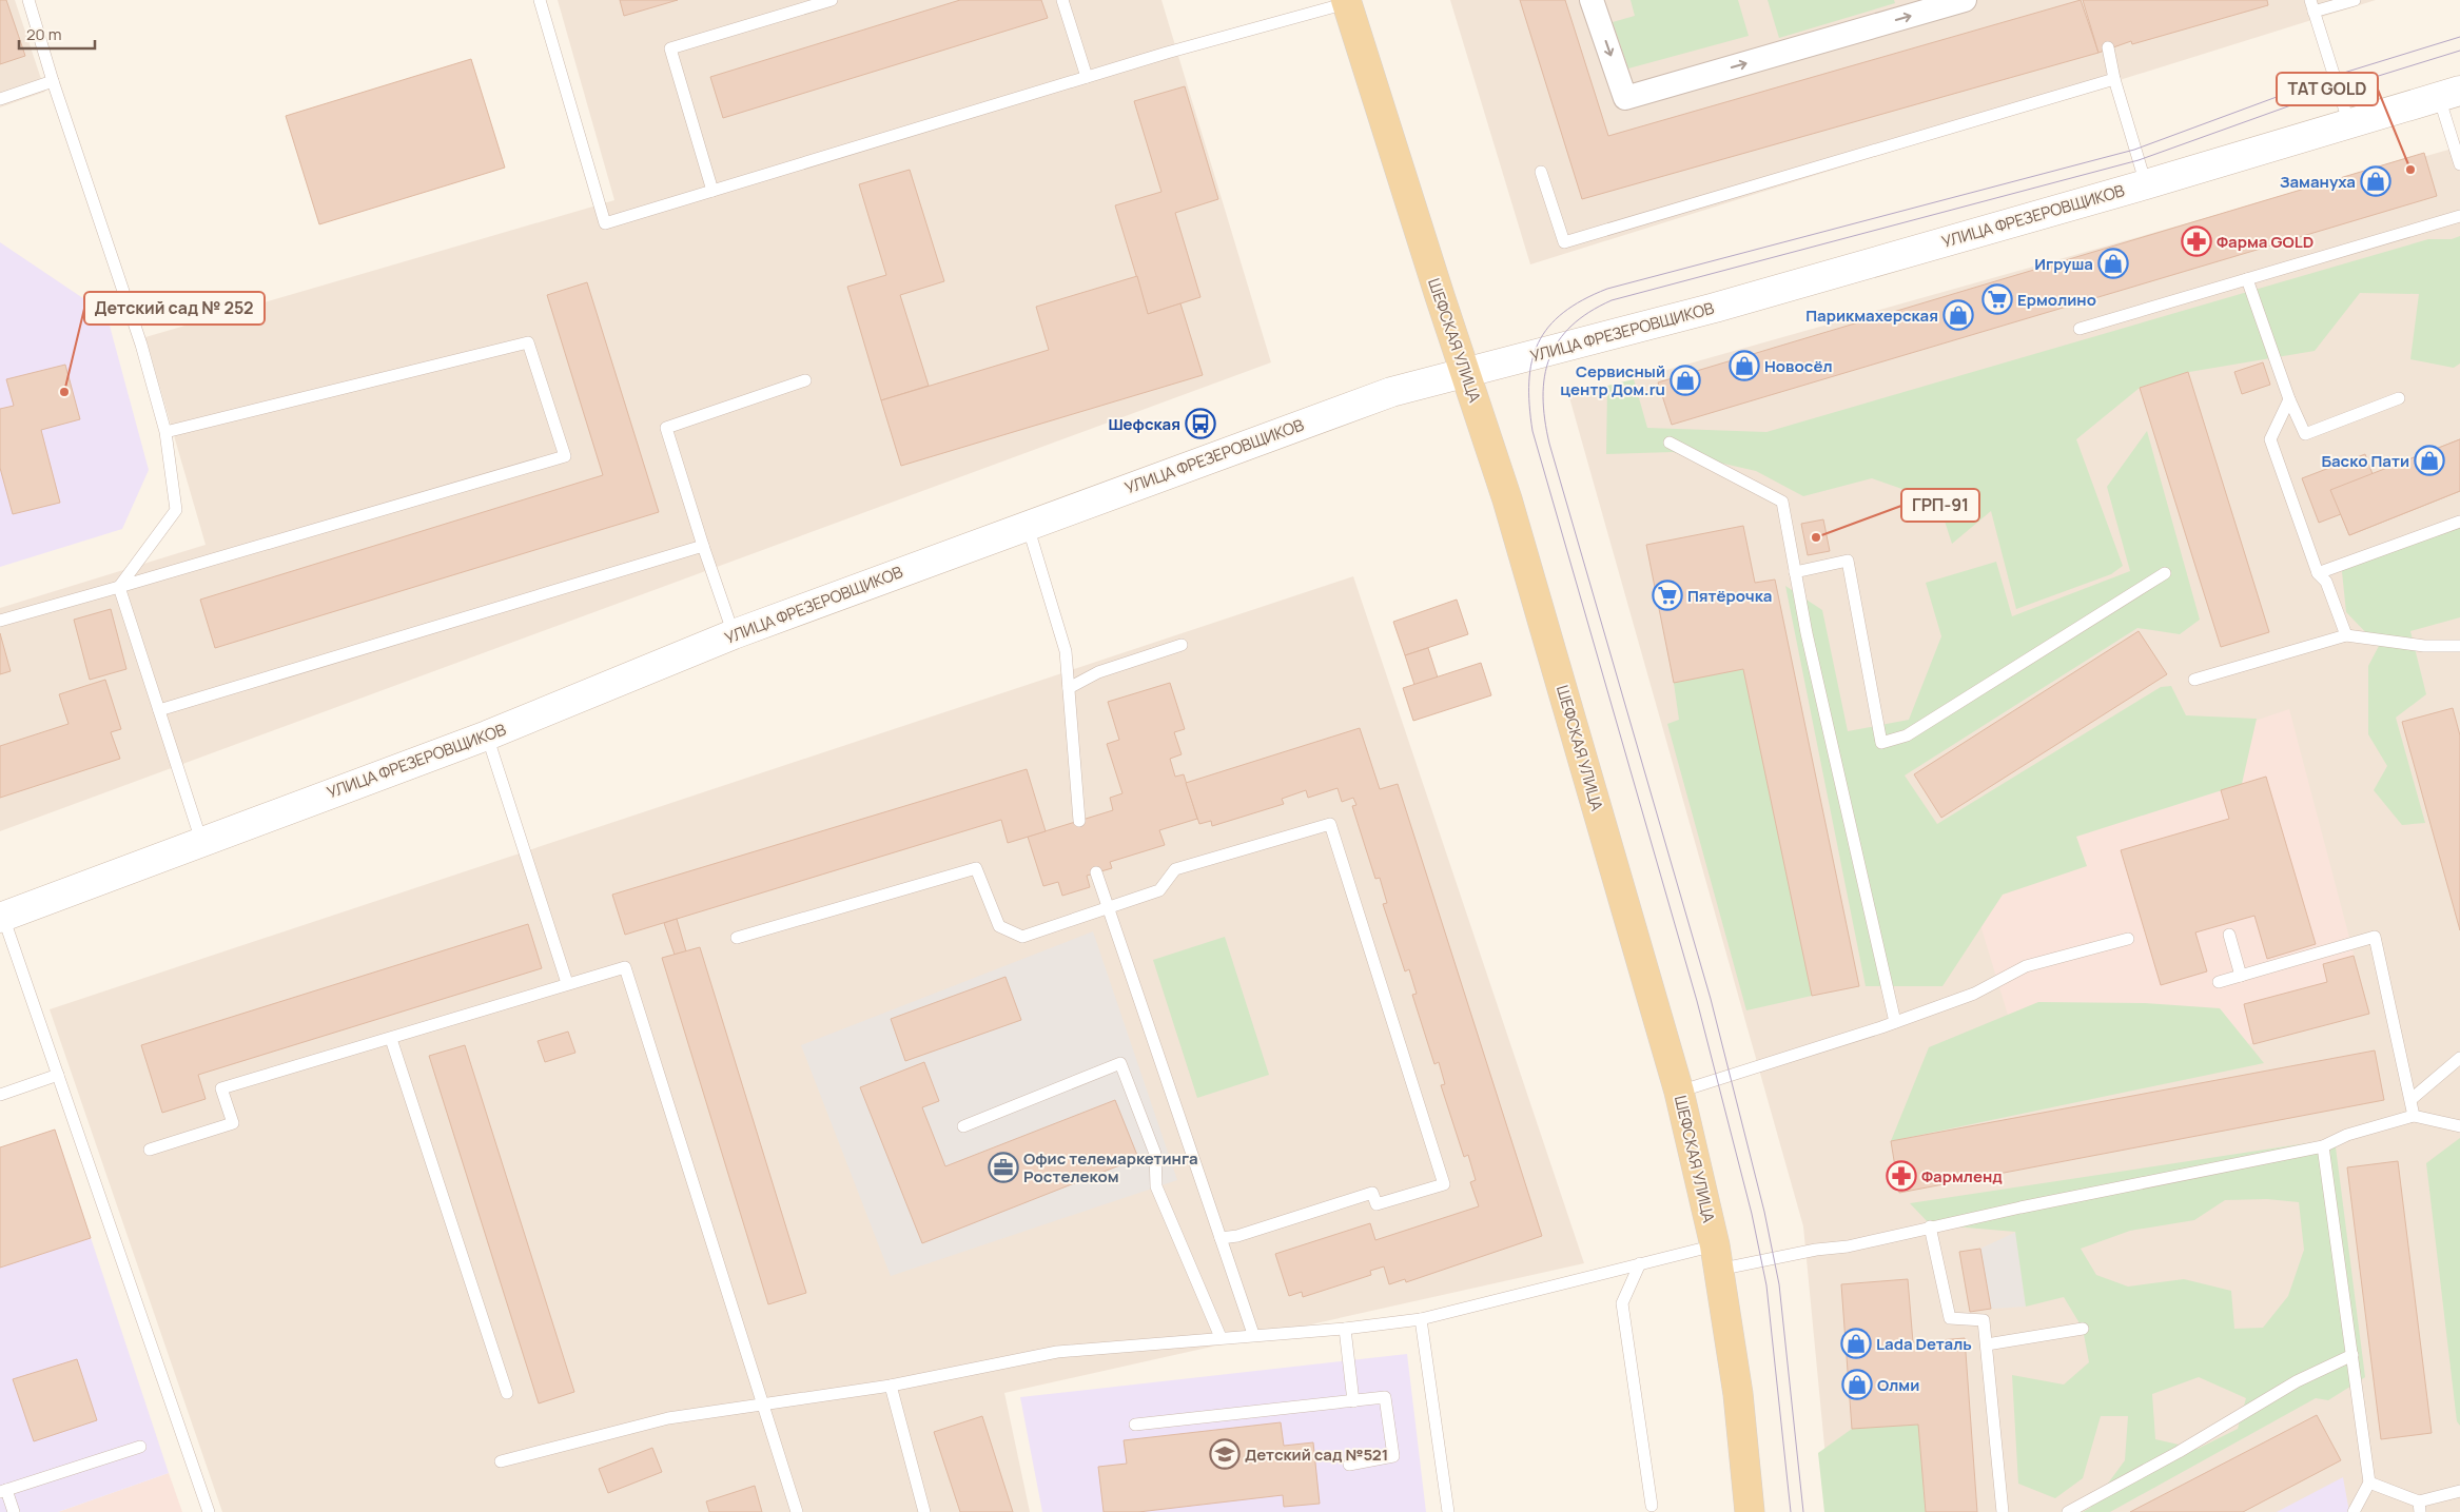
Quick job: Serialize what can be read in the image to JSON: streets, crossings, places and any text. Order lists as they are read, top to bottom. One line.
{"streets":{"main road":["УЛИЦА ФРЕЗЕРОВЩИКОВ","ШЕФСКАЯ УЛИЦА"]},"crossings":[["УЛИЦА ФРЕЗЕРОВЩИКОВ","ШЕФСКАЯ УЛИЦА"]],"places":{"other":["TAT GOLD","Детский сад № 252","ГРП-91"],"shop":["Замануха","Игруша","Парикмахерская","Новосёл","Сервисный центр Дом.ru","Баско Пати","Lada Dеталь","Олми"],"pharmacy":["Фарма GOLD","Фармленд"],"supermarket":["Ермолино","Пятёрочка"],"bus stop":["Шефская"],"office":["Офис телемаркетинга Ростелеком"],"school or university":["Детский сад №521"]},"scale_bar":"20 m"}
